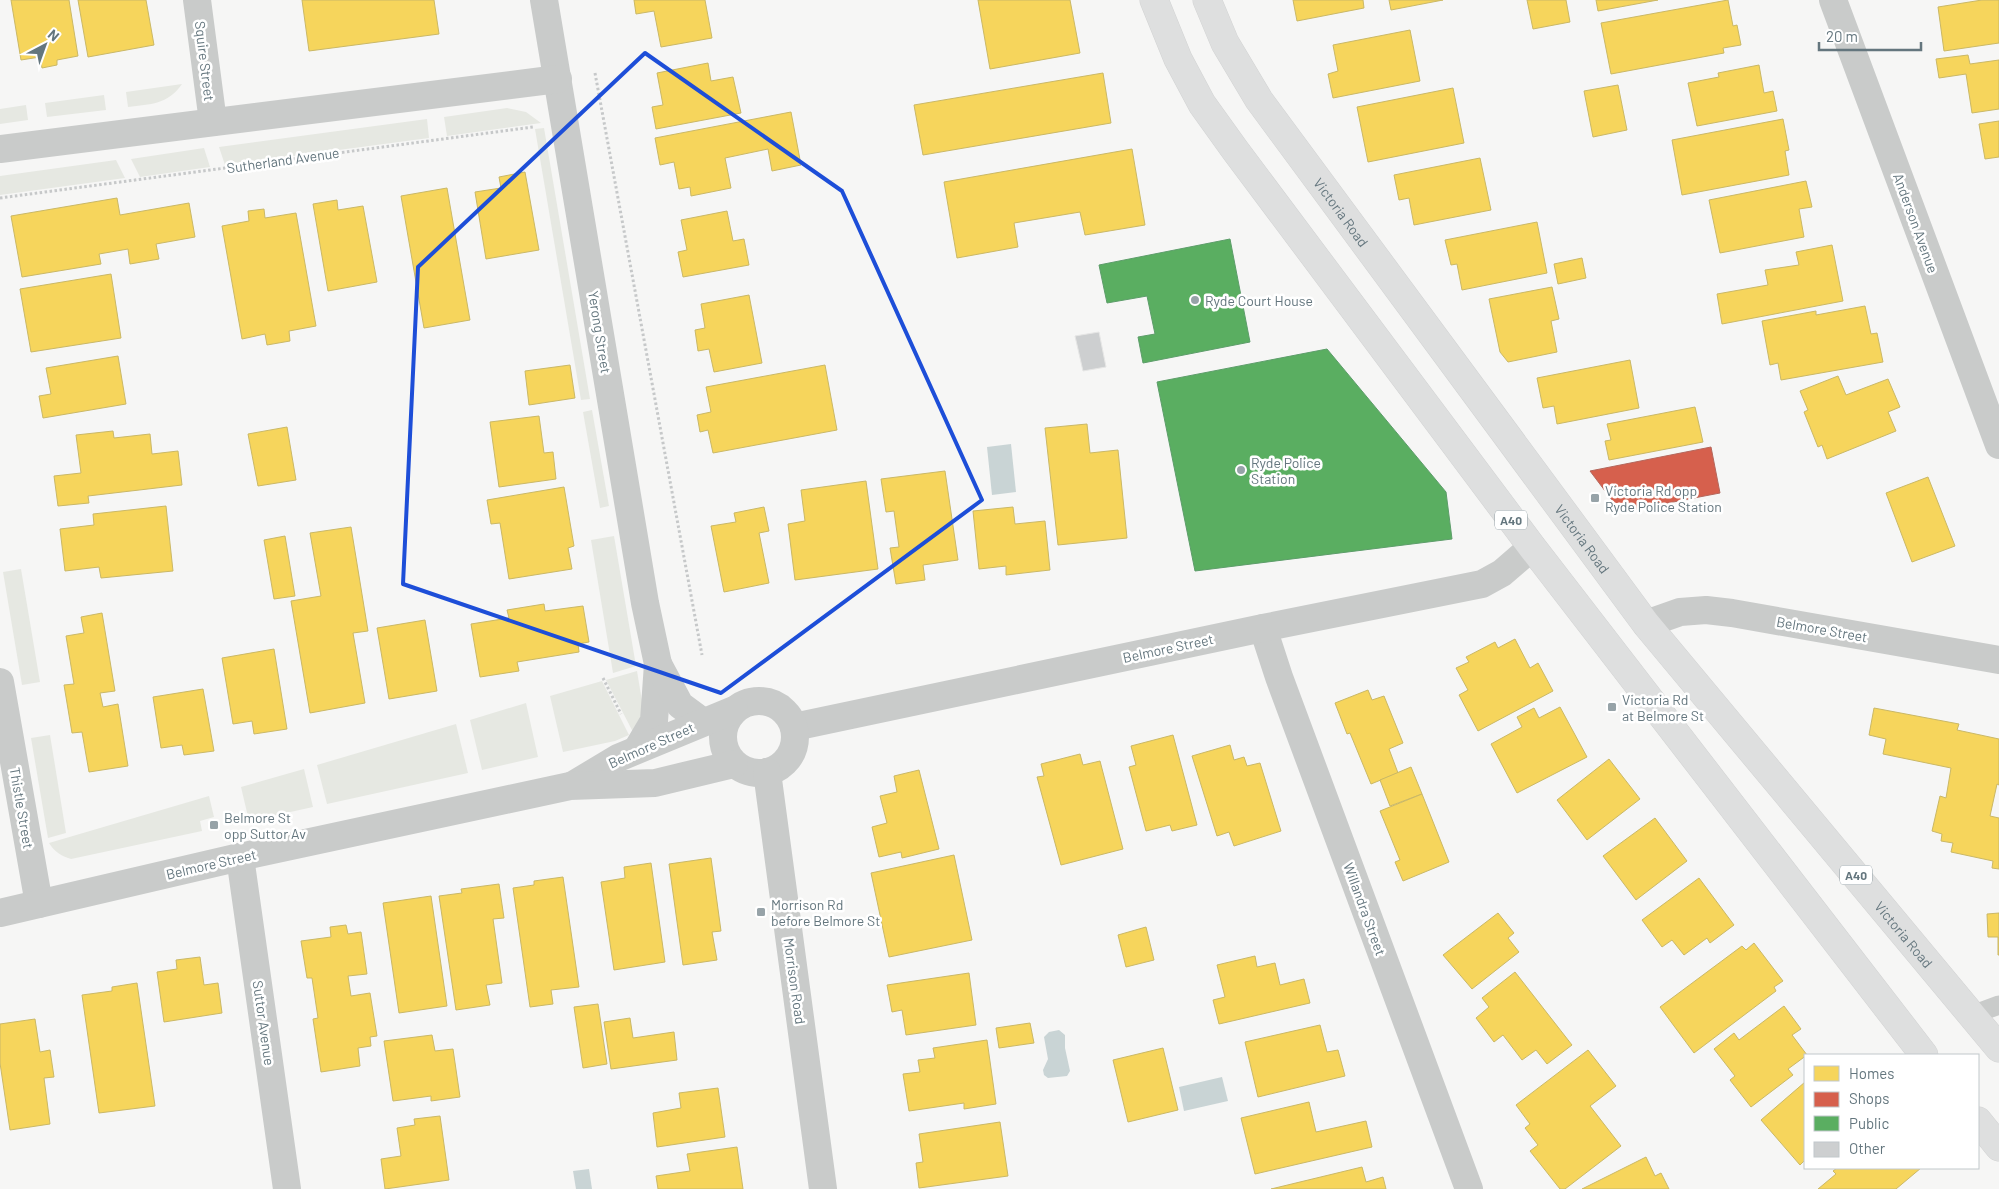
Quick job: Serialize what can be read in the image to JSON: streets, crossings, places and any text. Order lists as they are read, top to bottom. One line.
{"streets":{"highway":["Victoria Road","A40"],"street":["Squire Street","Anderson Avenue","Yerong Street","Belmore Street","Thistle Street","Willandra Street","Morrison Road","Suttor Avenue"],"path":["Sutherland Avenue"]},"crossings":[["Sutherland Avenue","Yerong Street"],["Victoria Road","Belmore Street"],["Yerong Street","Belmore Street"],["A40","Belmore Street"],["Belmore Street","Thistle Street"],["Belmore Street","Willandra Street"],["Belmore Street","Morrison Road"],["Belmore Street","Suttor Avenue"]],"places":{"other":["Ryde Court House","Ryde Police Station"],"transit":["Victoria Rd opp Ryde Police Station","Victoria Rd at Belmore St","Belmore St opp Suttor Av","Morrison Rd before Belmore St"]},"legend":["Homes","Shops","Public","Other"],"scale_bar":"20 m","north":"top right"}
